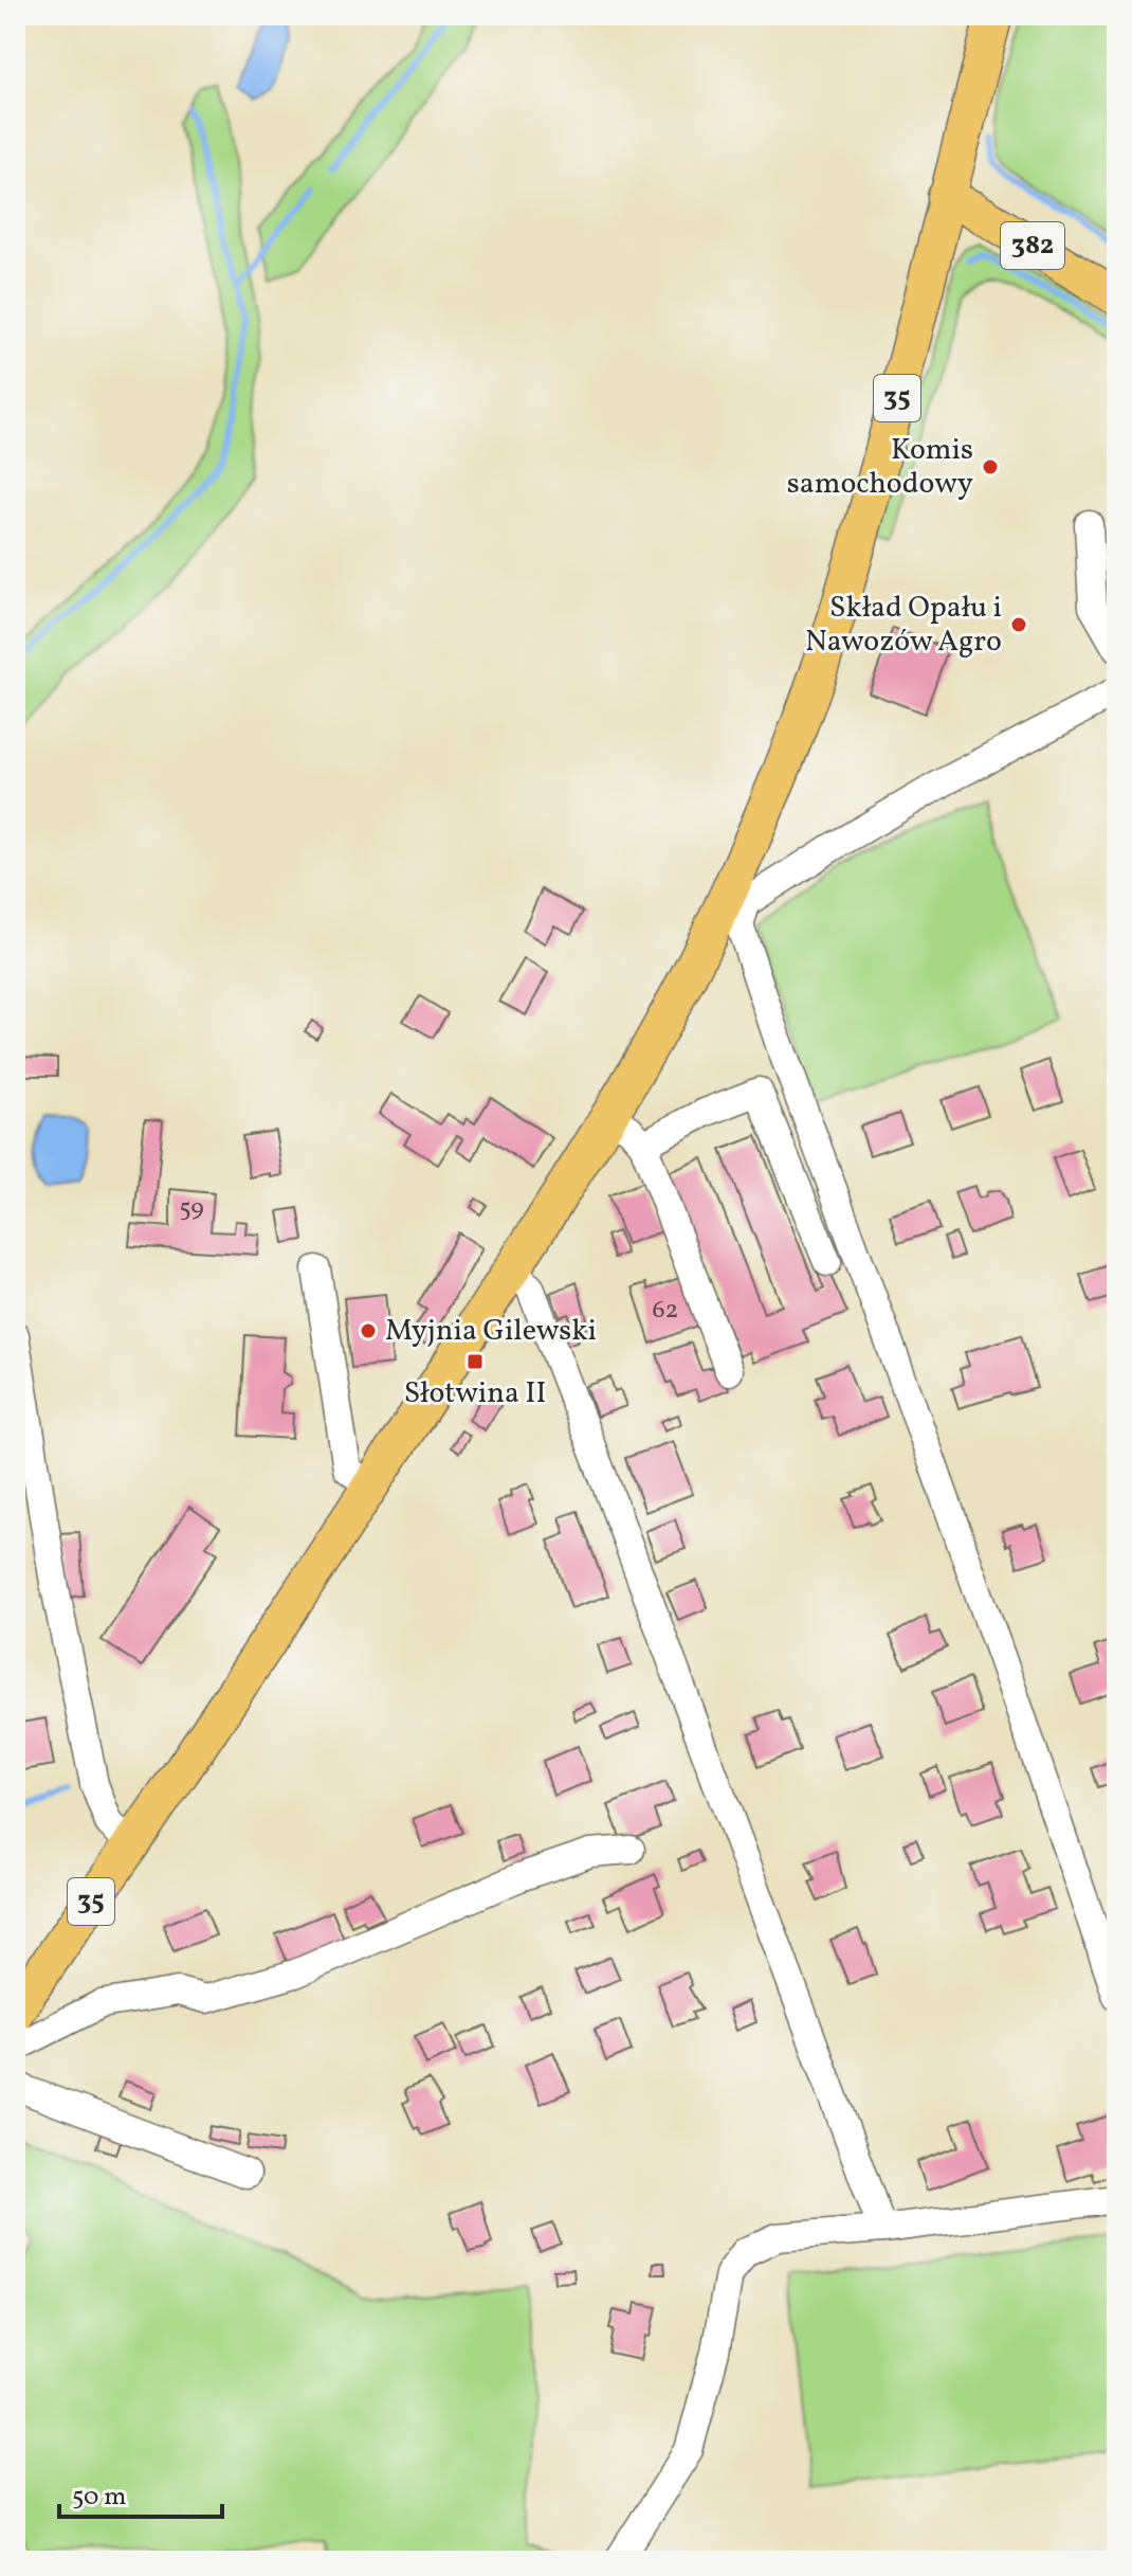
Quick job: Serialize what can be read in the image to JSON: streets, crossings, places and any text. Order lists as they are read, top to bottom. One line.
{"streets":{"main road":["382","35"]},"crossings":[["382","35"]],"places":{"other":["Komis samochodowy","Skład Opału i Nawozów Agro","Myjnia Gilewski"],"transit":["Słotwina II"]},"house_numbers":["59","62"],"scale_bar":"50 m"}
